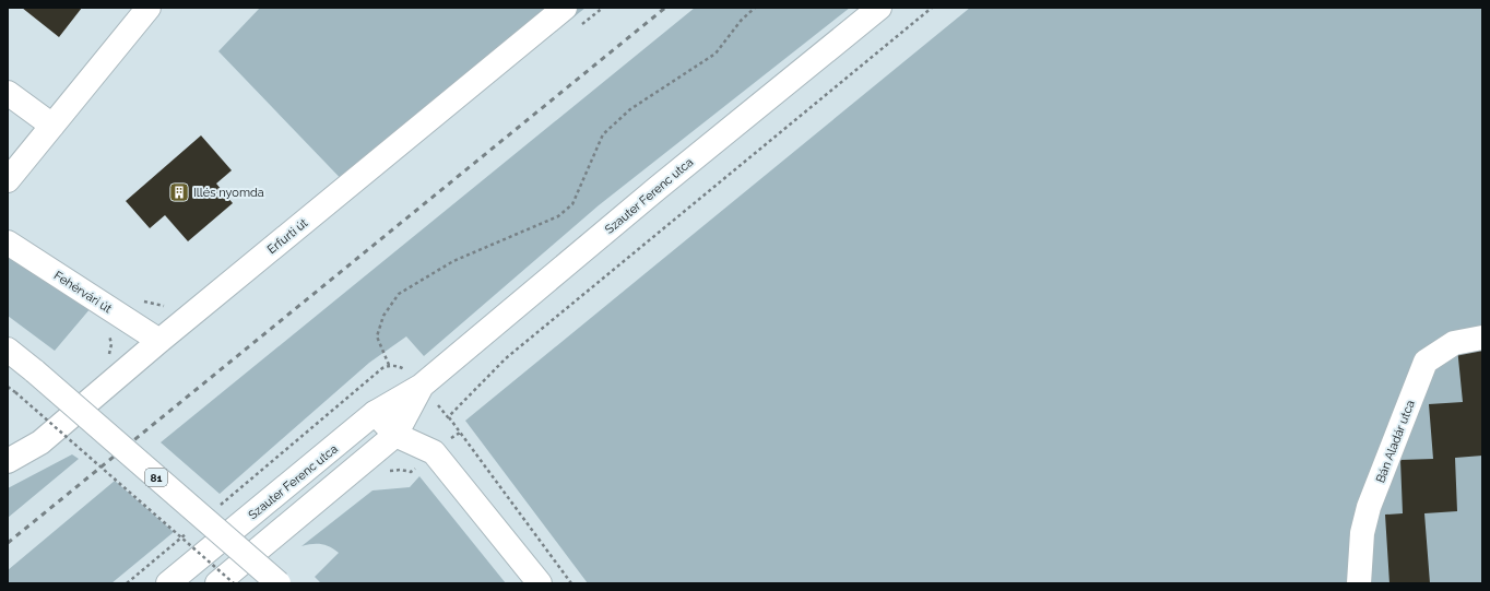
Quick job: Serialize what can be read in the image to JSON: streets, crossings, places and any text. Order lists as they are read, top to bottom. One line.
{"streets":{"street":["Szauter Ferenc utca","Erfurti út","Fehérvári út","Bán Aladár utca","81"]},"crossings":[["Erfurti út","Fehérvári út"]],"places":{"building":["Illés nyomda"]}}
